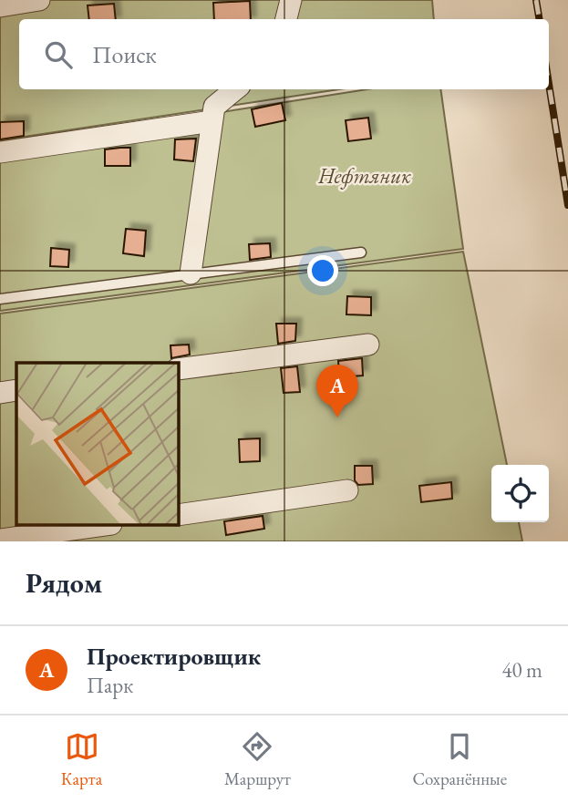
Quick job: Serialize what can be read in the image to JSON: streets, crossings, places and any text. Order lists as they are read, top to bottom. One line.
{"parks":["Нефтяник"],"page":{"search":"Поиск","pins":"A","heading":"Рядом","list":[{"mark":"A","name":"Проектировщик","note":"Парк","value":"40 m"}],"nav":["Карта","Маршрут","Сохранённые"]}}
